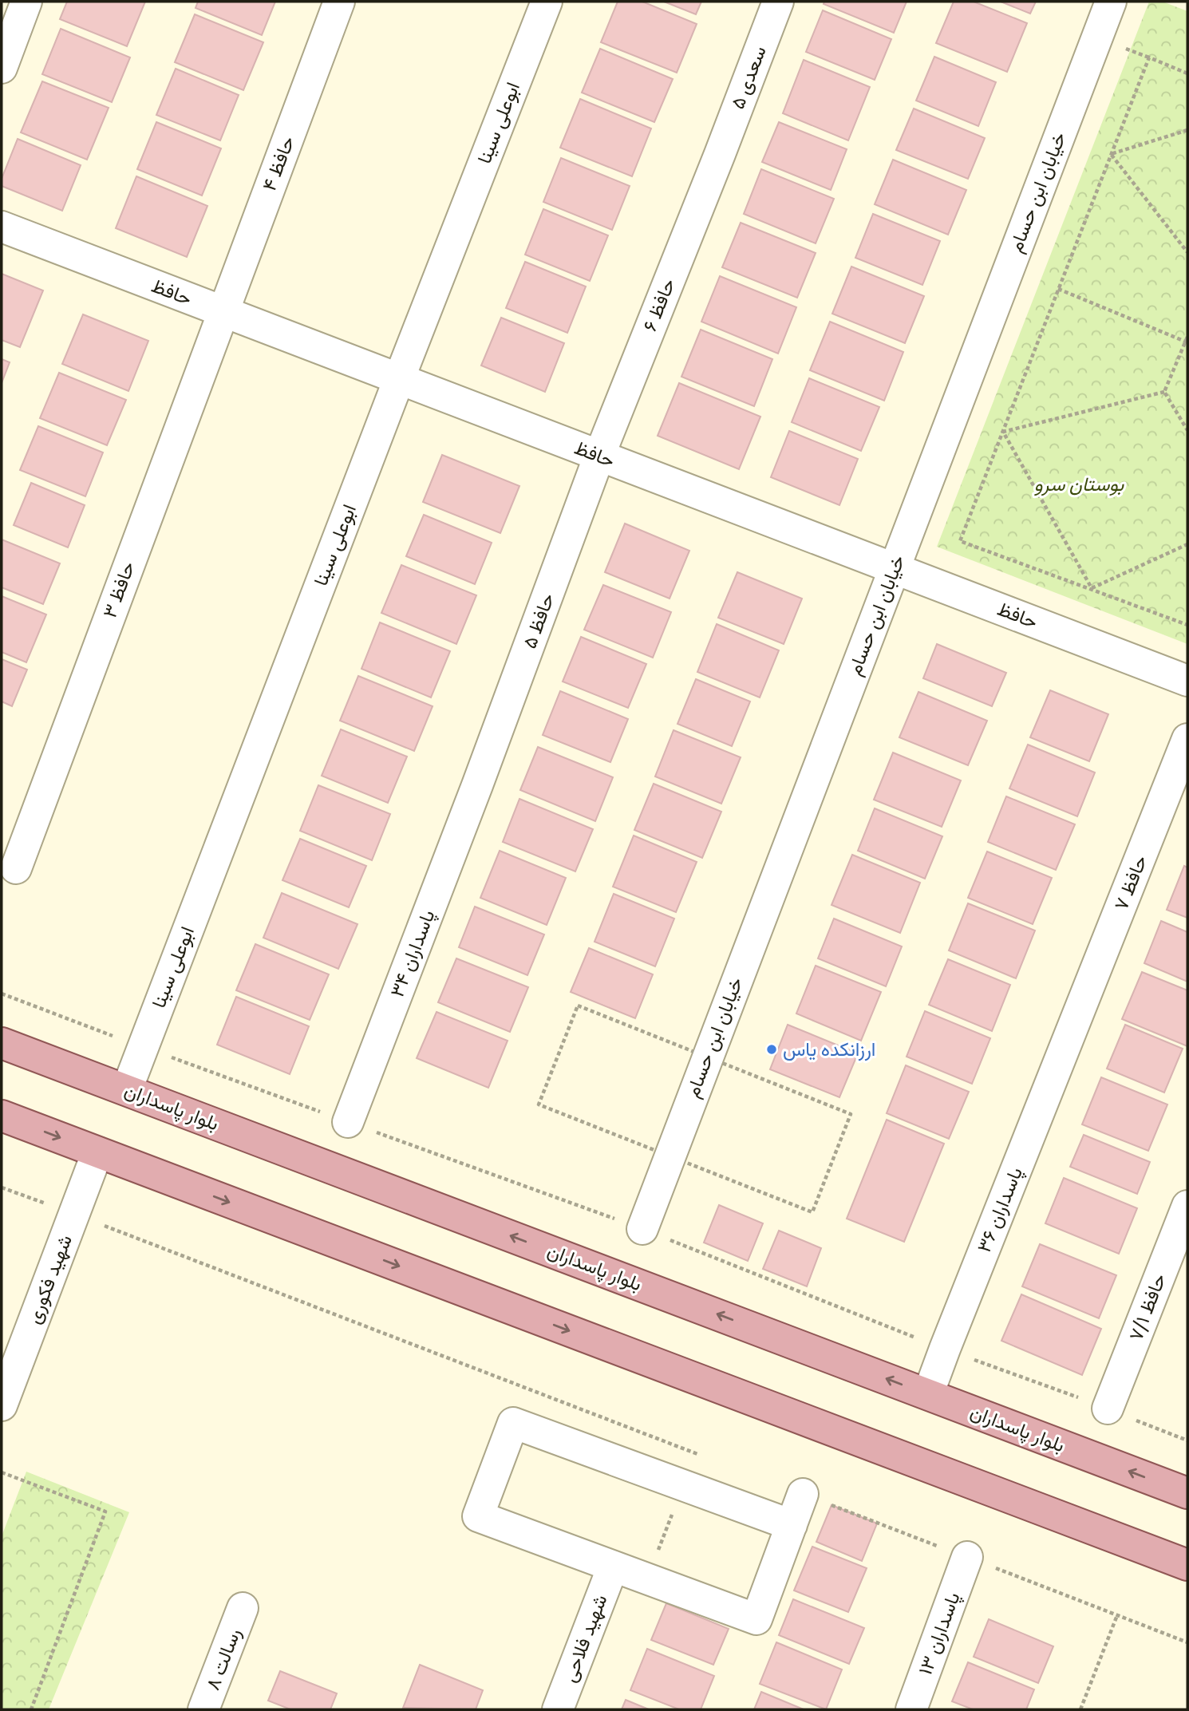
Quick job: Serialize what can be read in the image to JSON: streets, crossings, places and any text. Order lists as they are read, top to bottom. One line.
{"streets":{"main road":["بلوار پاسداران"],"street":["سعدی ۵","ابوعلی سینا","حافظ ۴","خیابان ابن حسام","حافظ","حافظ ۶","حافظ ۳","حافظ ۵","حافظ ۷","پاسداران ۳۴","پاسداران ۳۶","شهید فکوری","حافظ ۷/۱","پاسداران ۱۳","شهید فلاحی","رسالت ۸"]},"crossings":[["سعدی ۵","حافظ ۶"],["ابوعلی سینا","حافظ"],["ابوعلی سینا","بلوار پاسداران"],["حافظ ۴","حافظ"],["حافظ ۴","حافظ ۳"],["خیابان ابن حسام","حافظ"],["حافظ","حافظ ۶"],["حافظ","حافظ ۳"],["حافظ","حافظ ۵"],["حافظ ۶","حافظ ۵"],["حافظ ۵","پاسداران ۳۴"],["حافظ ۷","پاسداران ۳۶"],["بلوار پاسداران","پاسداران ۳۶"]],"parks":["بوستان سرو"],"places":["ارزانکده یاس"]}
